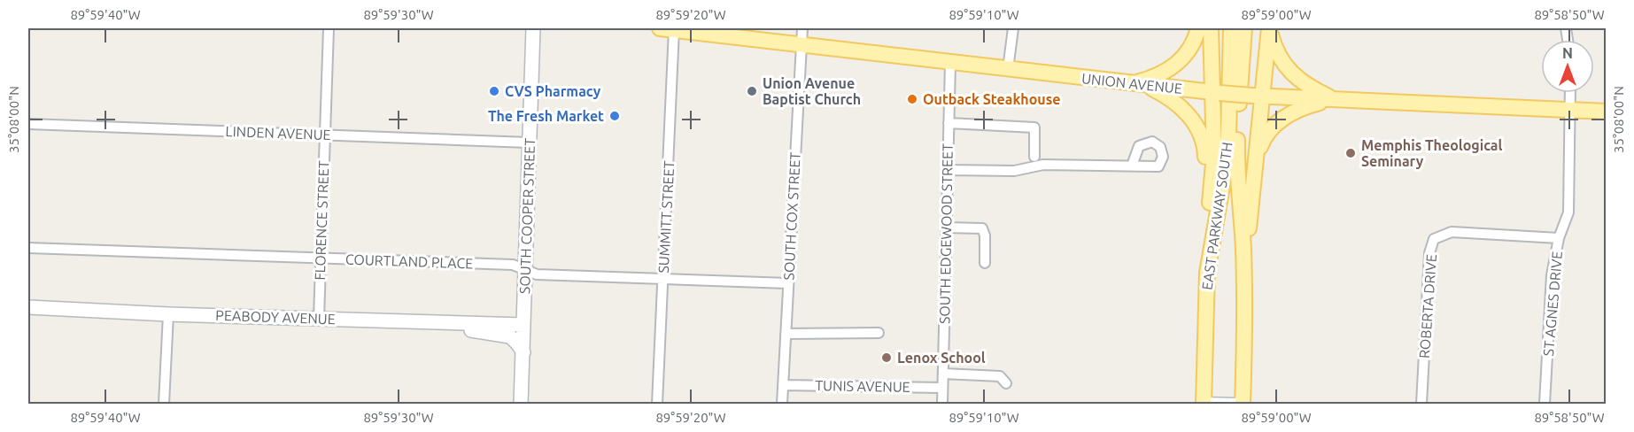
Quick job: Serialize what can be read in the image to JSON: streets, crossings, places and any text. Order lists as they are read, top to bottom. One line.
{"streets":{"main road":["UNION AVENUE","SOUTH COOPER STREET","EAST PARKWAY SOUTH","PEABODY AVENUE"],"street":["LINDEN AVENUE","SOUTH COX STREET","SUMMITT STREET","FLORENCE STREET","SOUTH EDGEWOOD STREET","COURTLAND PLACE","ST AGNES DRIVE","ROBERTA DRIVE","TUNIS AVENUE"]},"crossings":[["UNION AVENUE","SOUTH COX STREET"],["UNION AVENUE","SUMMITT STREET"],["UNION AVENUE","SOUTH EDGEWOOD STREET"],["UNION AVENUE","ST AGNES DRIVE"],["LINDEN AVENUE","SOUTH COOPER STREET"],["LINDEN AVENUE","FLORENCE STREET"],["SOUTH COOPER STREET","COURTLAND PLACE"],["SOUTH COOPER STREET","PEABODY AVENUE"],["SOUTH COX STREET","COURTLAND PLACE"],["SOUTH COX STREET","TUNIS AVENUE"],["SUMMITT STREET","COURTLAND PLACE"],["FLORENCE STREET","COURTLAND PLACE"],["FLORENCE STREET","PEABODY AVENUE"],["SOUTH EDGEWOOD STREET","TUNIS AVENUE"],["ST AGNES DRIVE","ROBERTA DRIVE"]],"places":["CVS Pharmacy","Union Avenue Baptist Church","Outback Steakhouse","The Fresh Market","Memphis Theological Seminary","Lenox School"],"north":"top","coordinates":["89°59'40\"W","89°59'30\"W","89°59'20\"W","89°59'10\"W","89°59'00\"W","89°58'50\"W","35°08'00\"N"]}
